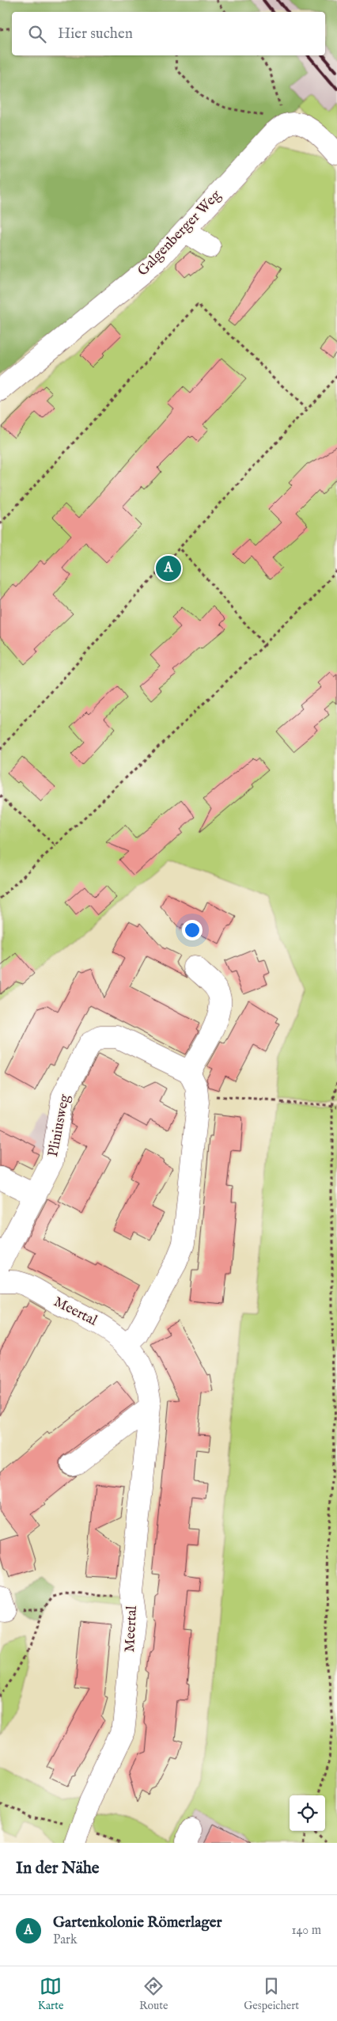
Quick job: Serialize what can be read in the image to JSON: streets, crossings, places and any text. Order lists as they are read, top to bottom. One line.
{"streets":{"street":["Galgenberger Weg","Pliniusweg","Meertal"]},"crossings":[["Pliniusweg","Meertal"]],"page":{"search":"Hier suchen","pins":"A","heading":"In der Nähe","list":[{"mark":"A","name":"Gartenkolonie Römerlager","note":"Park","value":"140 m"}],"nav":["Karte","Route","Gespeichert"]}}
